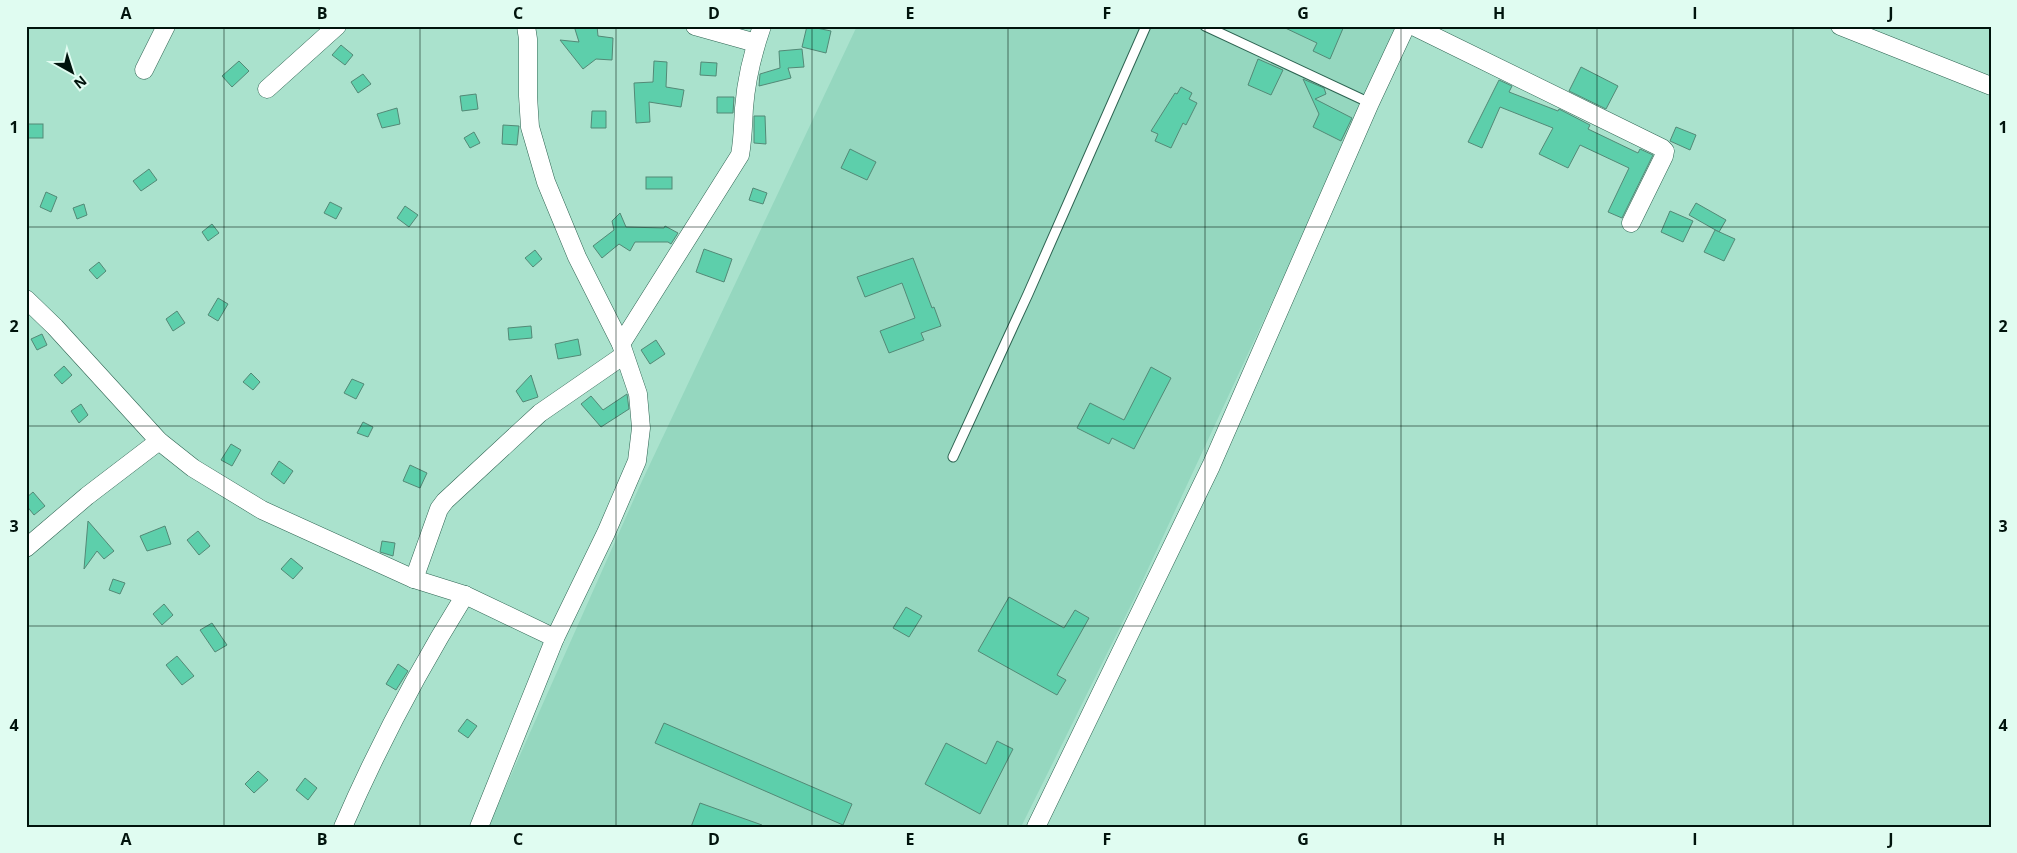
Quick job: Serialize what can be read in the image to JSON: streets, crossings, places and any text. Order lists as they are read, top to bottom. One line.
{"north":"bottom right","grid":{"columns":["A","B","C","D","E","F","G","H","I","J"],"rows":["1","2","3","4"]}}
